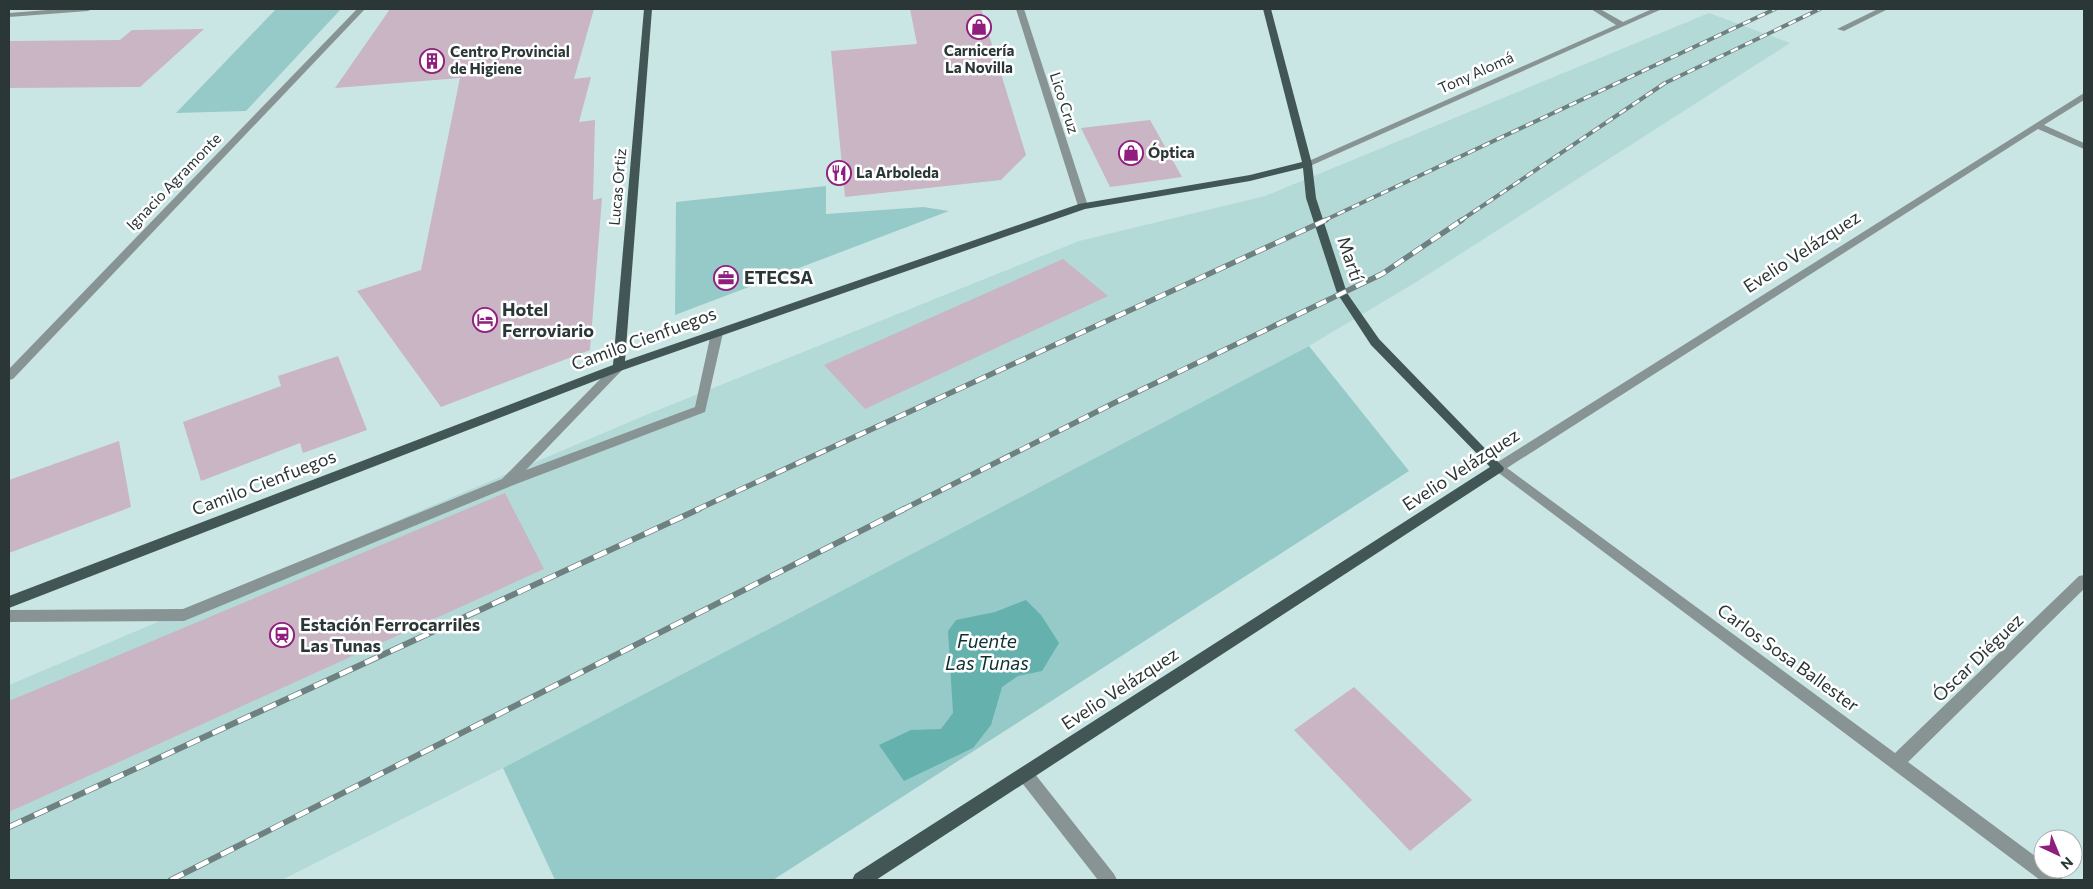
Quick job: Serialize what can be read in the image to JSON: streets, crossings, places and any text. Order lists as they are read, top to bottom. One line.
{"streets":{"main road":["Lucas Ortiz","Evelio Velázquez","Martí","Camilo Cienfuegos"],"street":["Tony Alomá","Lico Cruz","Ignacio Agramonte","Carlos Sosa Ballester","Óscar Diéguez"]},"crossings":[["Tony Alomá","Martí"],["Tony Alomá","Camilo Cienfuegos"],["Lico Cruz","Camilo Cienfuegos"],["Lucas Ortiz","Camilo Cienfuegos"],["Evelio Velázquez","Martí"],["Evelio Velázquez","Carlos Sosa Ballester"],["Martí","Camilo Cienfuegos"],["Martí","Carlos Sosa Ballester"],["Carlos Sosa Ballester","Óscar Diéguez"]],"water":["Fuente Las Tunas"],"places":{"shop":["Carnicería La Novilla","Óptica"],"building":["Centro Provincial de Higiene"],"restaurant":["La Arboleda"],"office":["ETECSA"],"hotel":["Hotel Ferroviario"],"station":["Estación Ferrocarriles Las Tunas"]},"north":"bottom right"}
